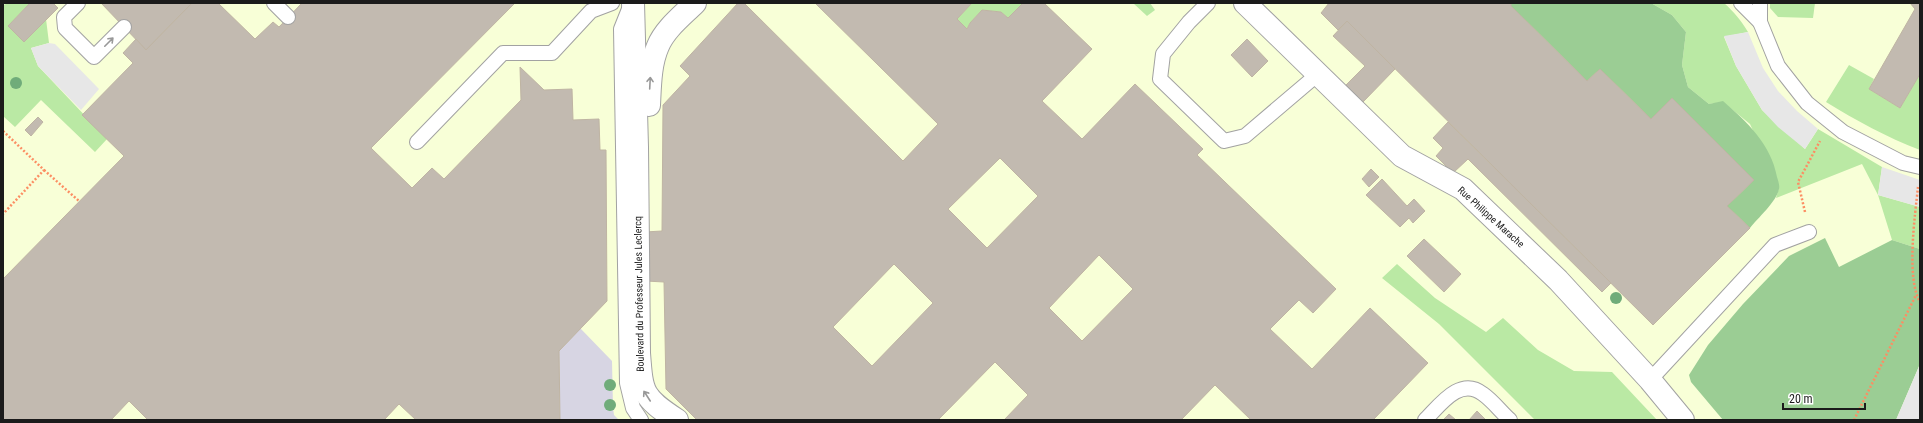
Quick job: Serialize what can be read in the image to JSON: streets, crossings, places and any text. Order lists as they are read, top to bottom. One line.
{"streets":{"street":["Rue Philippe Marache","Boulevard du Professeur Jules Leclercq"]},"scale_bar":"20 m"}
